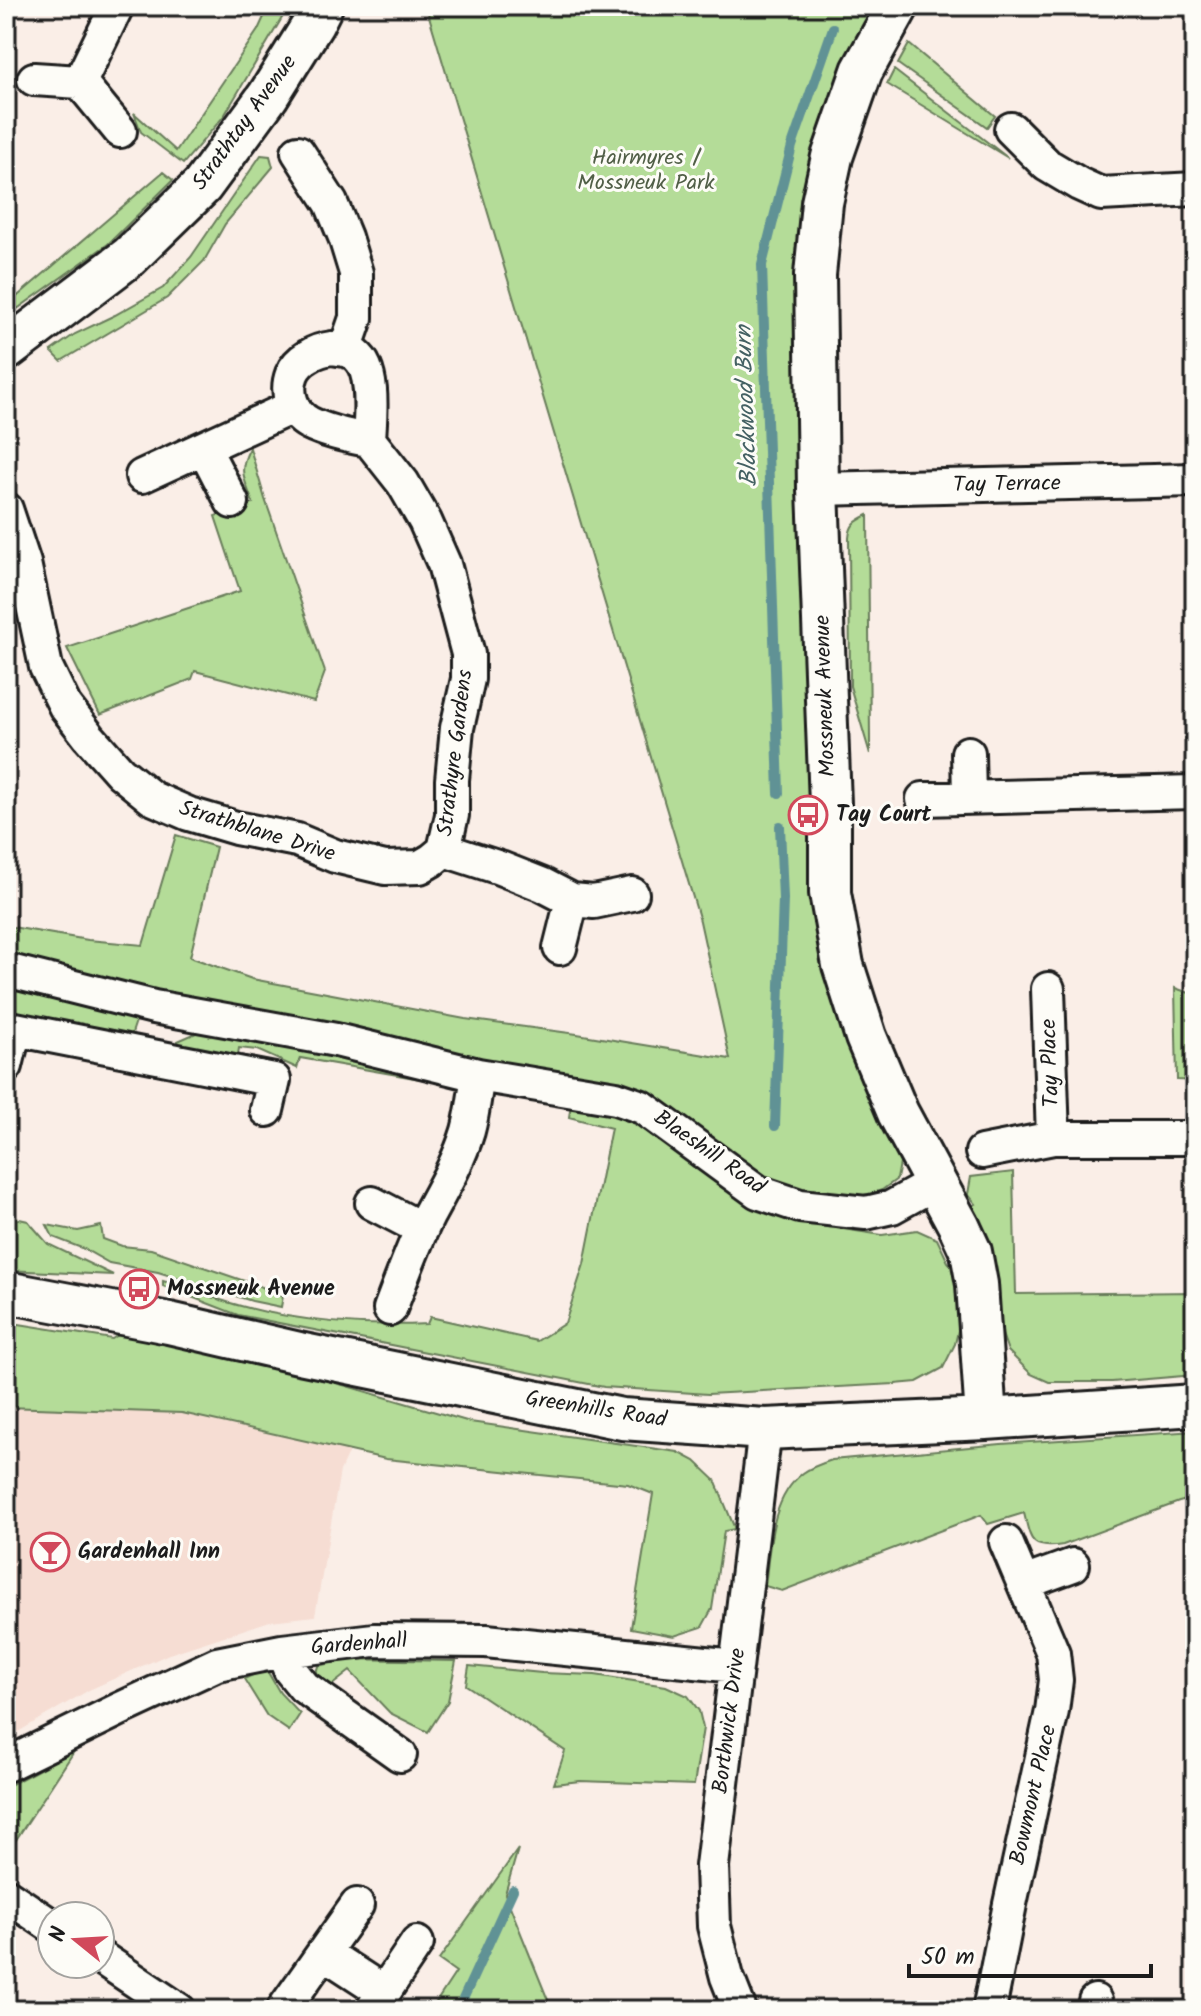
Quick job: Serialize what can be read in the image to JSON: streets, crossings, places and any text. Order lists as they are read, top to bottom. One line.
{"streets":{"street":["Strathtay Avenue","Tay Terrace","Mossneuk Avenue","Strathyre Gardens","Strathblane Drive","Tay Place","Blaeshill Road","Greenhills Road","Gardenhall","Borthwick Drive","Bowmont Place"]},"crossings":[["Tay Terrace","Mossneuk Avenue"],["Mossneuk Avenue","Blaeshill Road"],["Mossneuk Avenue","Greenhills Road"],["Strathyre Gardens","Strathblane Drive"],["Greenhills Road","Borthwick Drive"],["Gardenhall","Borthwick Drive"]],"water":["Blackwood Burn"],"parks":["Hairmyres / Mossneuk Park"],"places":{"bus stop":["Tay Court","Mossneuk Avenue"],"bar":["Gardenhall Inn"]},"scale_bar":"50 m","north":"left"}
